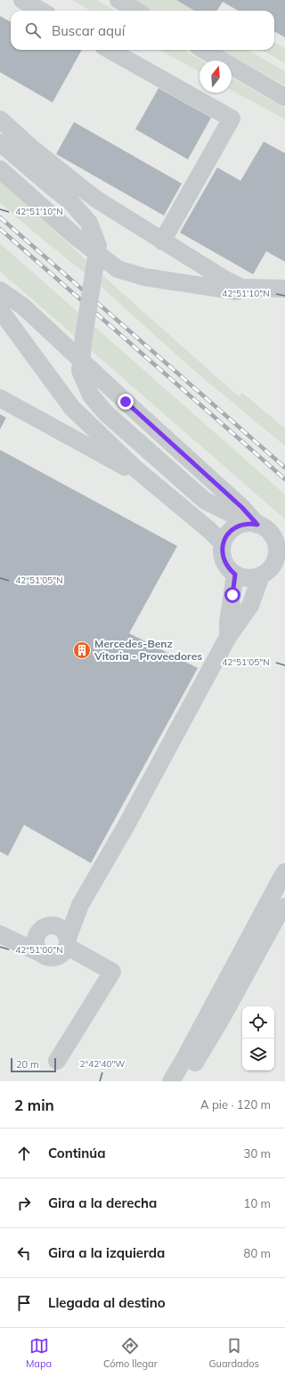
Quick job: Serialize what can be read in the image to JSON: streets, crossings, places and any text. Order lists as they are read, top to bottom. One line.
{"places":{"building":["Mercedes-Benz Vitoria - Proveedores"]},"scale_bar":"20 m","north":"top","page":{"search":"Buscar aquí","scale":"20 m","heading":["2 min","A pie · 120 m"],"list":[["Continúa","30 m"],["Gira a la derecha","10 m"],["Gira a la izquierda","80 m"],"Llegada al destino"],"nav":["Mapa","Cómo llegar","Guardados"]},"coordinates":["42°51'10\"N","42°51'05\"N","42°51'00\"N","2°42'40\"W"]}
